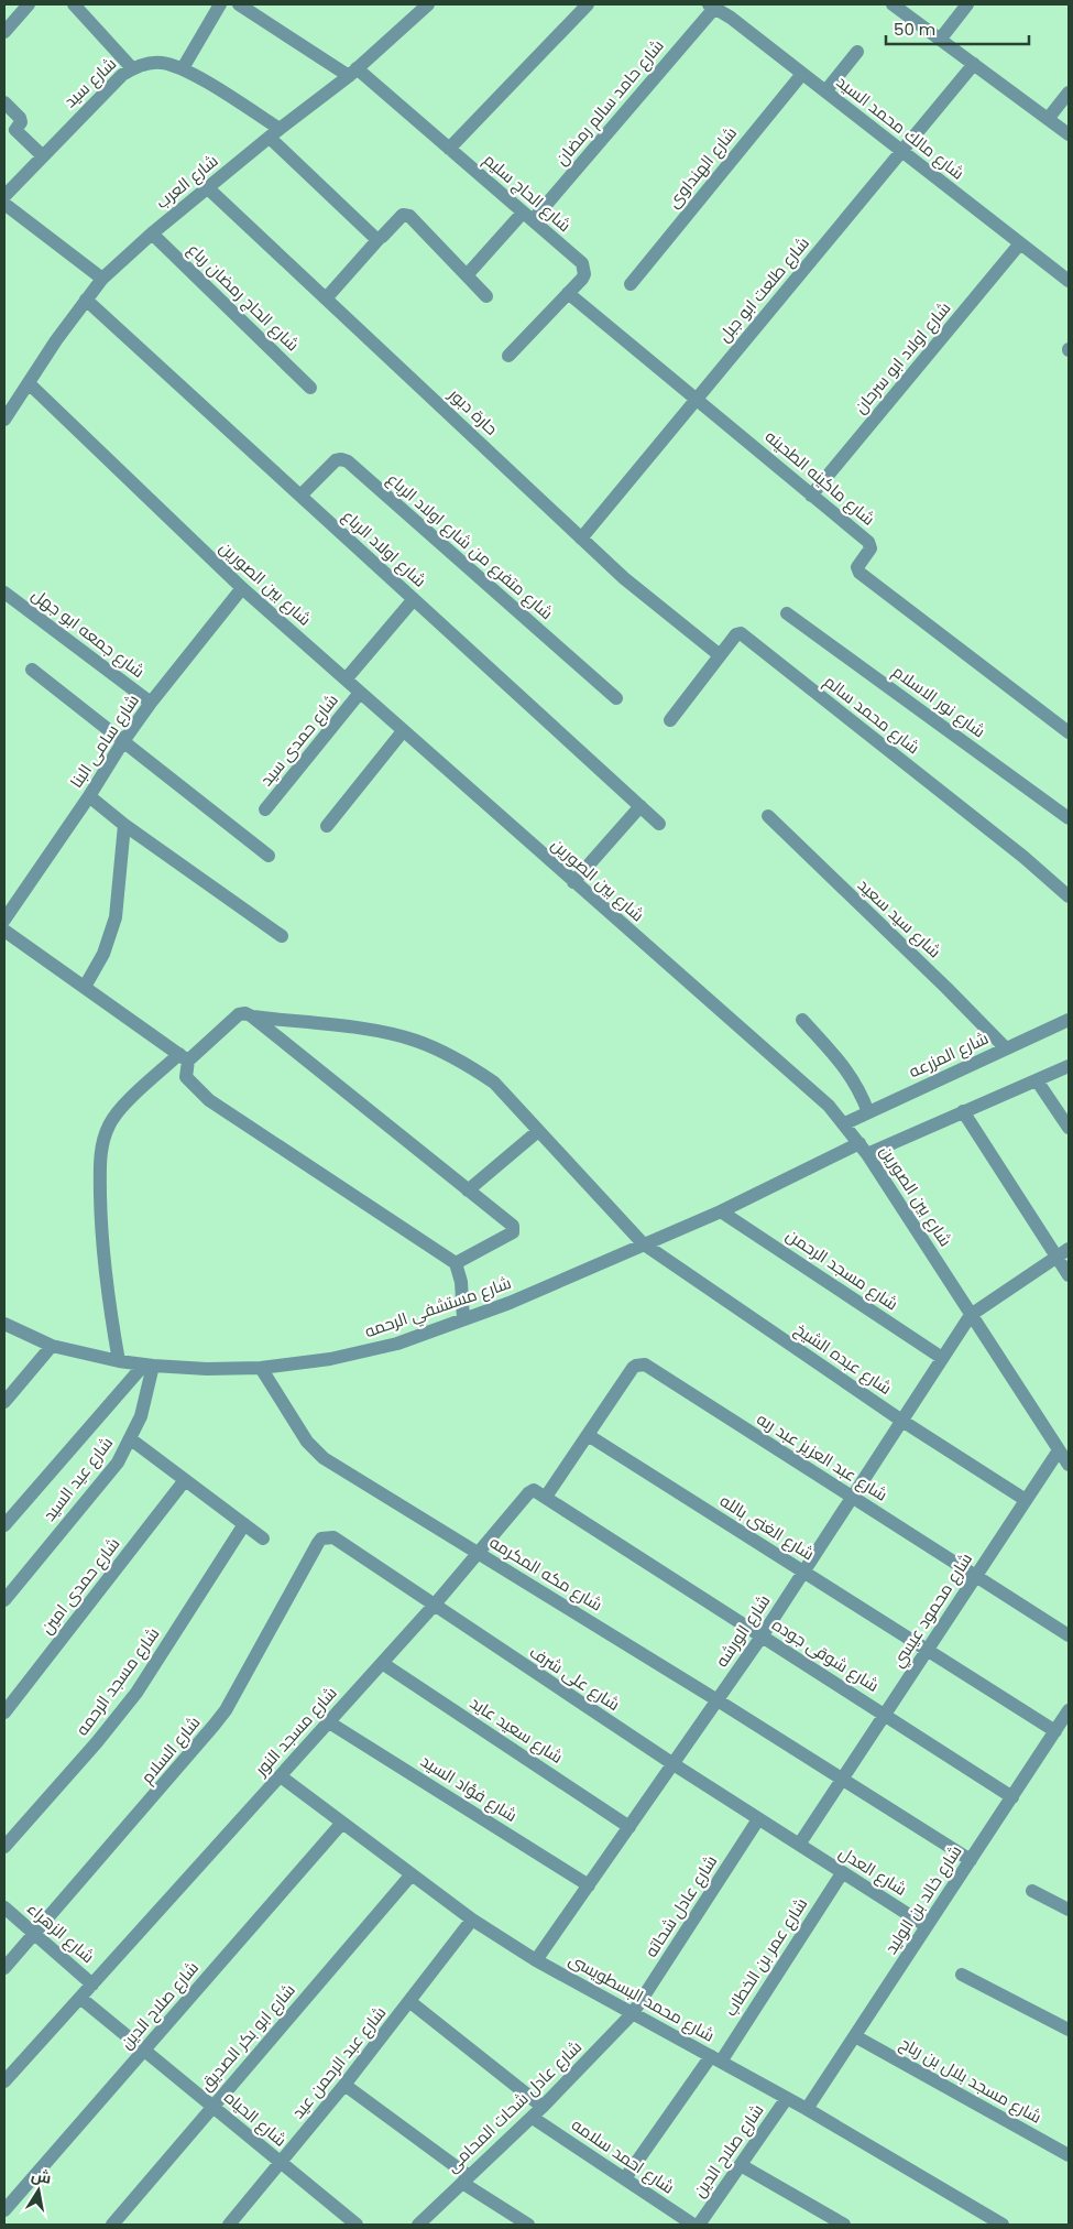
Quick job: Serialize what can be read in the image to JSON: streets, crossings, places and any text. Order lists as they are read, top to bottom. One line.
{"streets":{"street":["شارع سيد","شارع حامد سالم رمضان","شارع مالك محمد السيد","شارع الهنداوى","شارع العرب","شارع الحاج سليم","شارع طلعت ابو جبل","شارع الحاج رمضان رباع","شارع اولاد ابو سرحان","حارة دبور","شارع ماكينه الطحينه","شارع متفرع من شارع اولاد الرباع","شارع اولاد الرباع","شارع بين الصورين","شارع جمعه ابو جهل","شارع نور الاسلام","شارع محمد سالم","شارع حمدى سيد","شارع سامى البنا","شارع سيد سعيد","شارع المزرعه","شارع مسجد الرحمن","شارع مستشفي الرحمه","شارع عبده الشيخ","شارع عبد العزيز عبد ربه","شارع عيد السيد","شارع الغنى بالله","شارع مكه المكرمه","شارع حمدى امين","شارع محمود عيسي","شارع الورشه","شارع شوقى جوده","شارع على شرف","شارع مسجد الرحمه","شارع سعيد عايد","شارع مسجد النور","شارع السلام","شارع فؤاد السيد","شارع العدل","شارع خالد بن الوليد","شارع عادل شحاته","شارع الزهراء","شارع عمر بن الخطاب","شارع محمد البسطويسى","شارع صلاح الدين","شارع ابو بكر الصديق","شارع عبد الرحمن عيد","شارع مسجد بلال بن رباح","شارع عادل شحات المحامى","شارع الحياه","شارع احمد سلامه"]},"crossings":[["شارع سيد","شارع العرب"],["شارع حامد سالم رمضان","شارع مالك محمد السيد"],["شارع حامد سالم رمضان","شارع الحاج سليم"],["شارع مالك محمد السيد","شارع الهنداوى"],["شارع مالك محمد السيد","شارع طلعت ابو جبل"],["شارع مالك محمد السيد","شارع اولاد ابو سرحان"],["شارع العرب","شارع الحاج سليم"],["شارع العرب","شارع الحاج رمضان رباع"],["شارع العرب","حارة دبور"],["شارع العرب","شارع اولاد الرباع"],["شارع العرب","شارع بين الصورين"],["شارع الحاج سليم","شارع ماكينه الطحينه"],["شارع طلعت ابو جبل","حارة دبور"],["شارع طلعت ابو جبل","شارع ماكينه الطحينه"],["شارع اولاد ابو سرحان","شارع ماكينه الطحينه"],["حارة دبور","شارع محمد سالم"],["شارع متفرع من شارع اولاد الرباع","شارع اولاد الرباع"],["شارع بين الصورين","شارع حمدى سيد"],["شارع بين الصورين","شارع سامى البنا"],["شارع بين الصورين","شارع المزرعه"],["شارع بين الصورين","شارع مستشفي الرحمه"],["شارع بين الصورين","شارع محمود عيسي"],["شارع بين الصورين","شارع الورشه"],["شارع جمعه ابو جهل","شارع سامى البنا"],["شارع سيد سعيد","شارع المزرعه"],["شارع مسجد الرحمن","شارع مستشفي الرحمه"],["شارع مسجد الرحمن","شارع الورشه"],["شارع مستشفي الرحمه","شارع عبده الشيخ"],["شارع مستشفي الرحمه","شارع عيد السيد"],["شارع مستشفي الرحمه","شارع مكه المكرمه"],["شارع عبده الشيخ","شارع محمود عيسي"],["شارع عبده الشيخ","شارع الورشه"],["شارع عبد العزيز عبد ربه","شارع محمود عيسي"],["شارع عبد العزيز عبد ربه","شارع الورشه"],["شارع عبد العزيز عبد ربه","شارع مسجد النور"],["شارع الغنى بالله","شارع محمود عيسي"],["شارع الغنى بالله","شارع الورشه"],["شارع الغنى بالله","شارع مسجد النور"],["شارع الغنى بالله","شارع خالد بن الوليد"],["شارع مكه المكرمه","شارع محمود عيسي"],["شارع مكه المكرمه","شارع الورشه"],["شارع مكه المكرمه","شارع مسجد النور"],["شارع مكه المكرمه","شارع خالد بن الوليد"],["شارع محمود عيسي","شارع شوقى جوده"],["شارع محمود عيسي","شارع على شرف"],["شارع محمود عيسي","شارع العدل"],["شارع الورشه","شارع شوقى جوده"],["شارع الورشه","شارع على شرف"],["شارع الورشه","شارع سعيد عايد"],["شارع الورشه","شارع فؤاد السيد"],["شارع الورشه","شارع محمد البسطويسى"],["شارع شوقى جوده","شارع مسجد النور"],["شارع شوقى جوده","شارع خالد بن الوليد"],["شارع على شرف","شارع مسجد النور"],["شارع على شرف","شارع السلام"],["شارع على شرف","شارع العدل"],["شارع على شرف","شارع عادل شحاته"],["شارع سعيد عايد","شارع مسجد النور"],["شارع مسجد النور","شارع فؤاد السيد"],["شارع مسجد النور","شارع الزهراء"],["شارع مسجد النور","شارع محمد البسطويسى"],["شارع مسجد النور","شارع الحياه"],["شارع السلام","شارع الزهراء"],["شارع العدل","شارع خالد بن الوليد"],["شارع العدل","شارع عمر بن الخطاب"],["شارع خالد بن الوليد","شارع محمد البسطويسى"],["شارع خالد بن الوليد","شارع مسجد بلال بن رباح"],["شارع عادل شحاته","شارع محمد البسطويسى"],["شارع عادل شحاته","شارع عادل شحات المحامى"],["شارع عمر بن الخطاب","شارع محمد البسطويسى"],["شارع عمر بن الخطاب","شارع احمد سلامه"],["شارع محمد البسطويسى","شارع صلاح الدين"],["شارع محمد البسطويسى","شارع ابو بكر الصديق"],["شارع محمد البسطويسى","شارع عبد الرحمن عيد"],["شارع محمد البسطويسى","شارع عادل شحات المحامى"],["شارع صلاح الدين","شارع الحياه"],["شارع ابو بكر الصديق","شارع الحياه"],["شارع عبد الرحمن عيد","شارع الحياه"],["شارع عادل شحات المحامى","شارع احمد سلامه"]],"scale_bar":"50 m","north":"top"}
